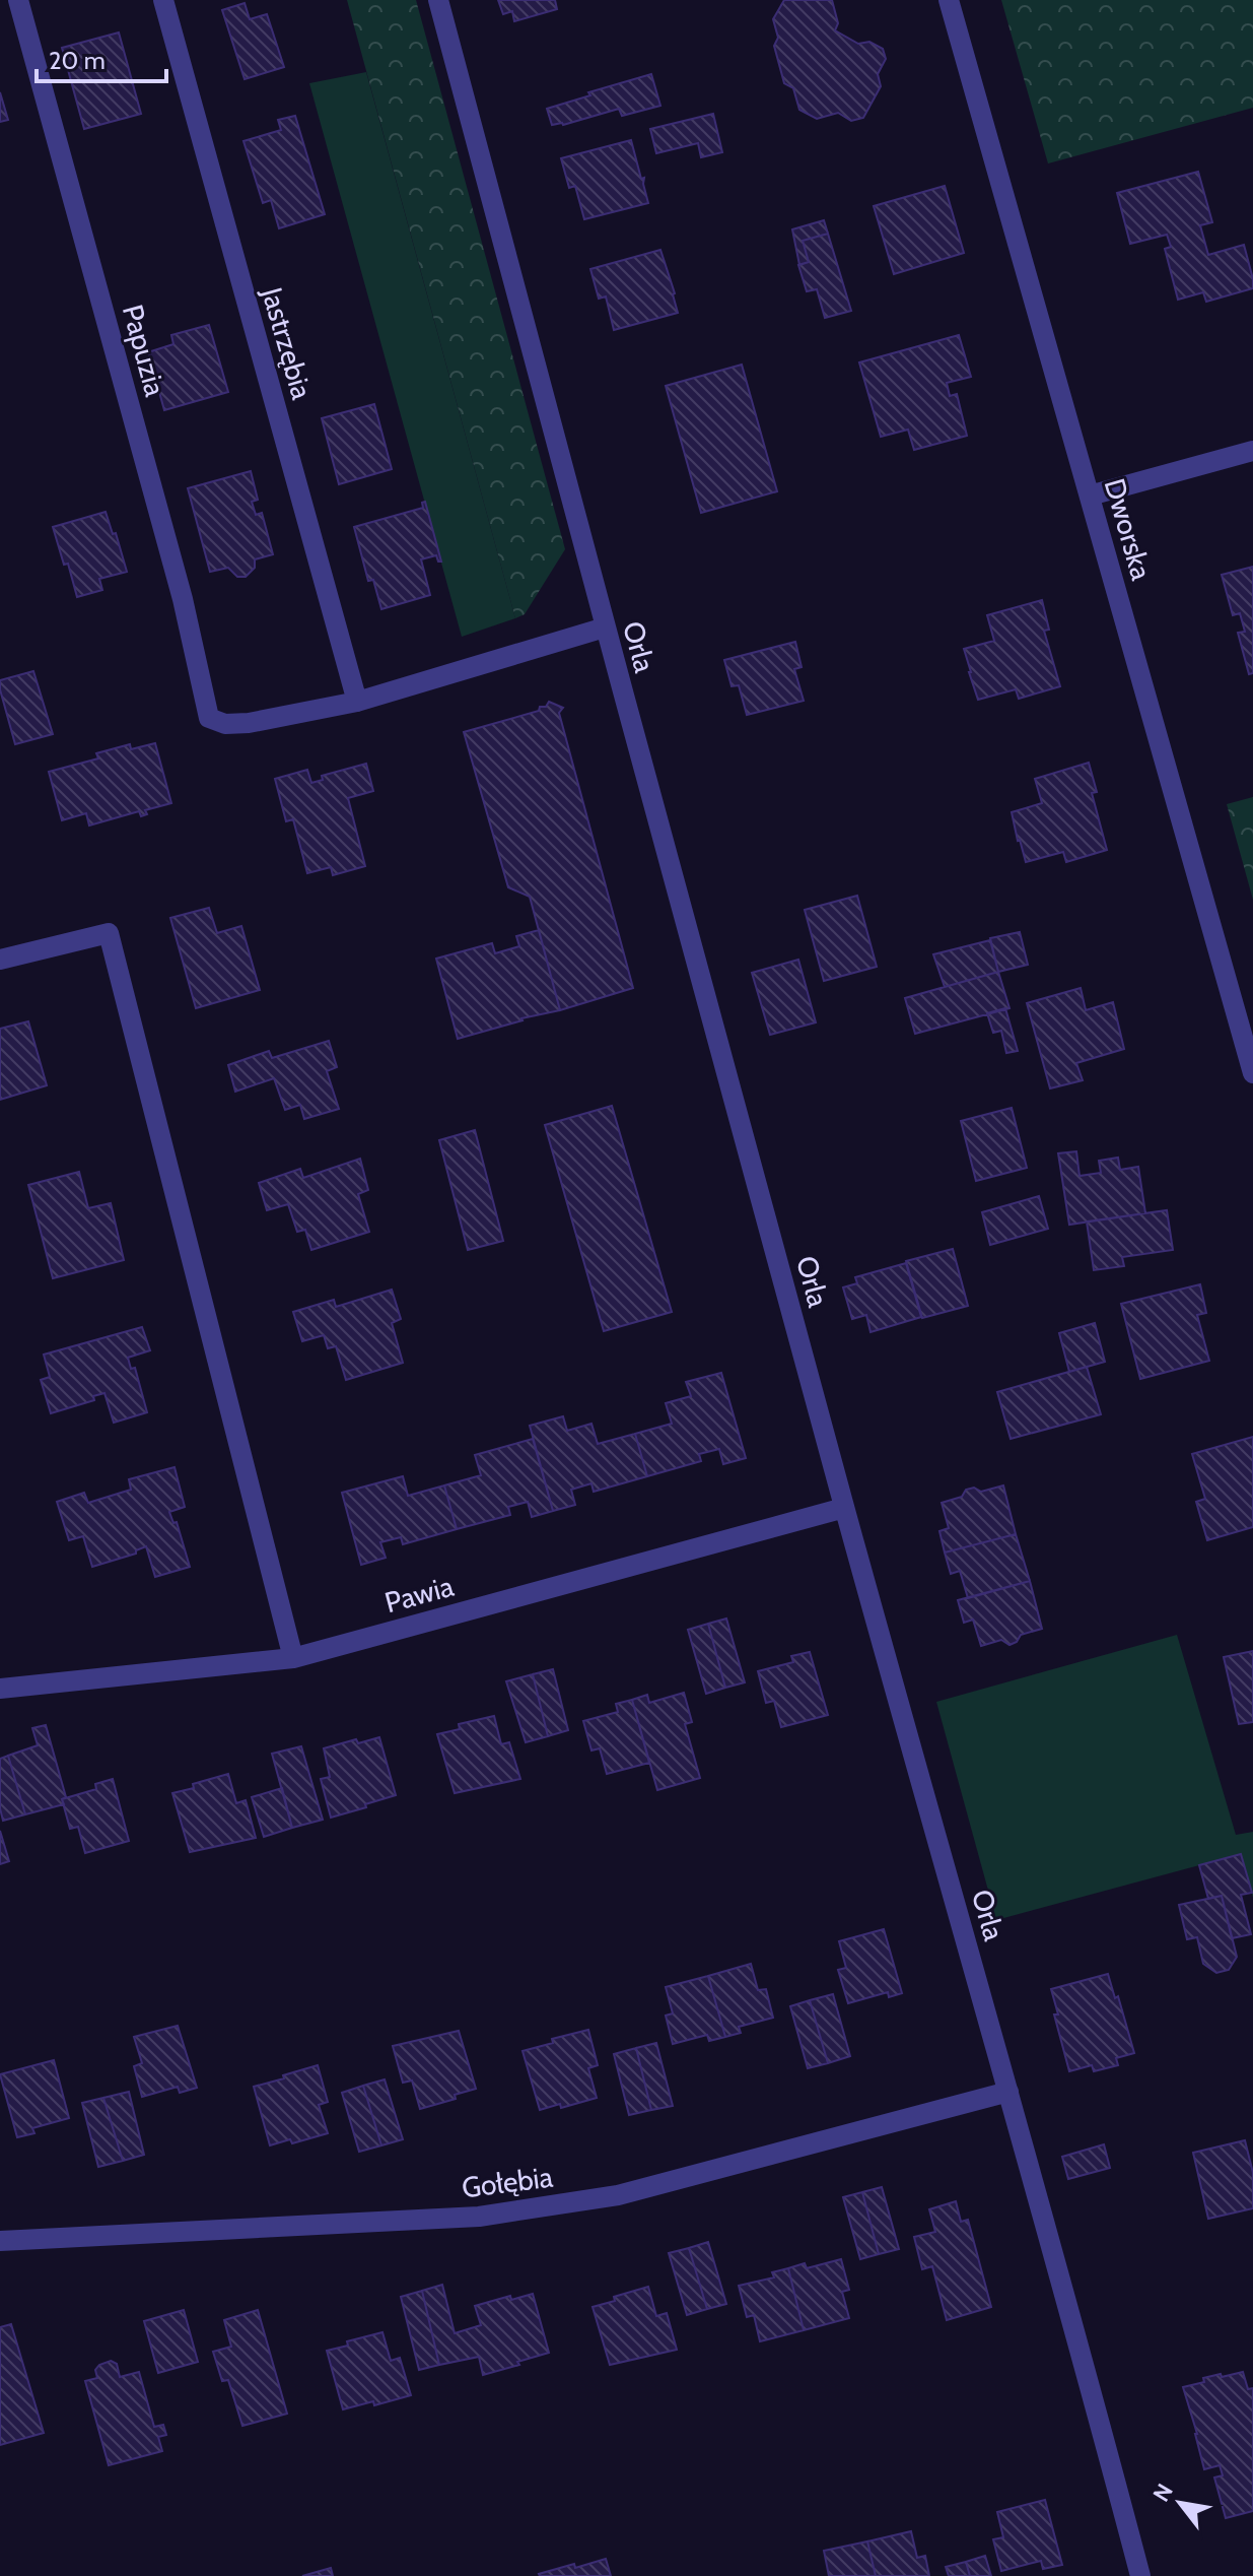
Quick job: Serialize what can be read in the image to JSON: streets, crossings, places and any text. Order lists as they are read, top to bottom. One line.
{"streets":{"street":["Jastrzębia","Papuzia","Dworska","Orla","Pawia","Gołębia"]},"crossings":[["Jastrzębia","Papuzia"],["Orla","Pawia"],["Orla","Gołębia"]],"scale_bar":"20 m","north":"top left"}
